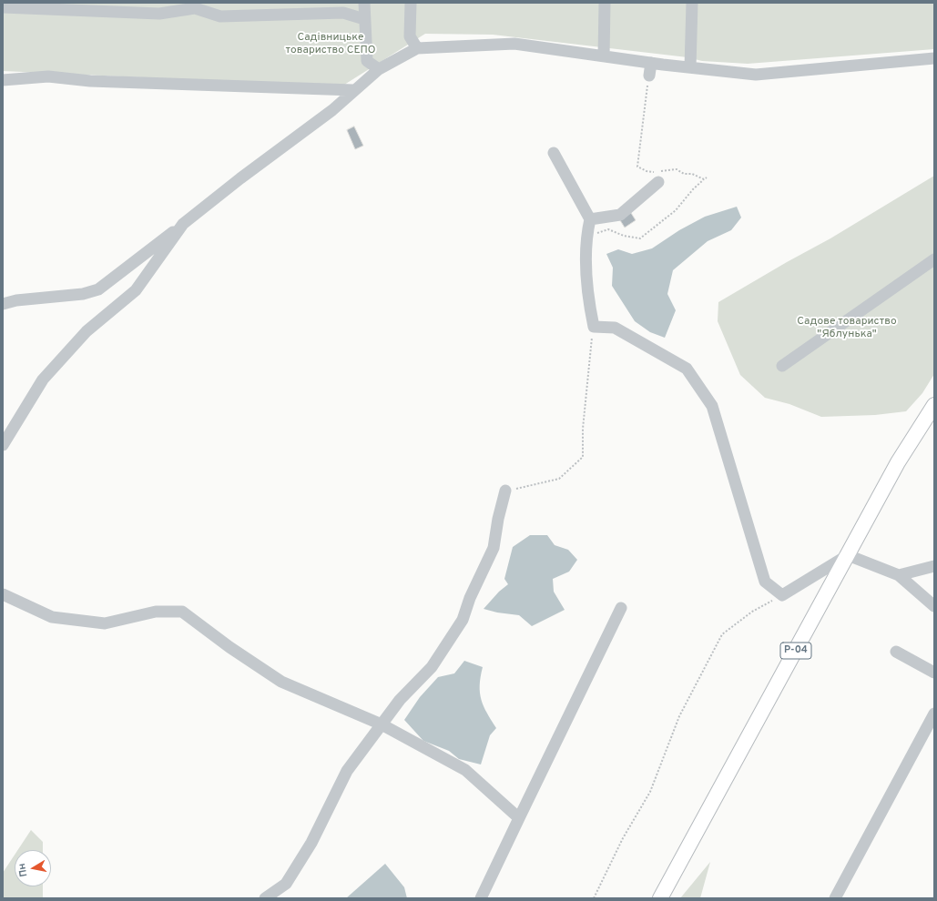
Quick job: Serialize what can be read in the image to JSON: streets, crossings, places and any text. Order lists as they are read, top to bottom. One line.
{"streets":{"main road":["Р-04"]},"parks":["Садівницьке товариство СЕПО","Садове товариство \"Яблунька\""],"north":"left"}
